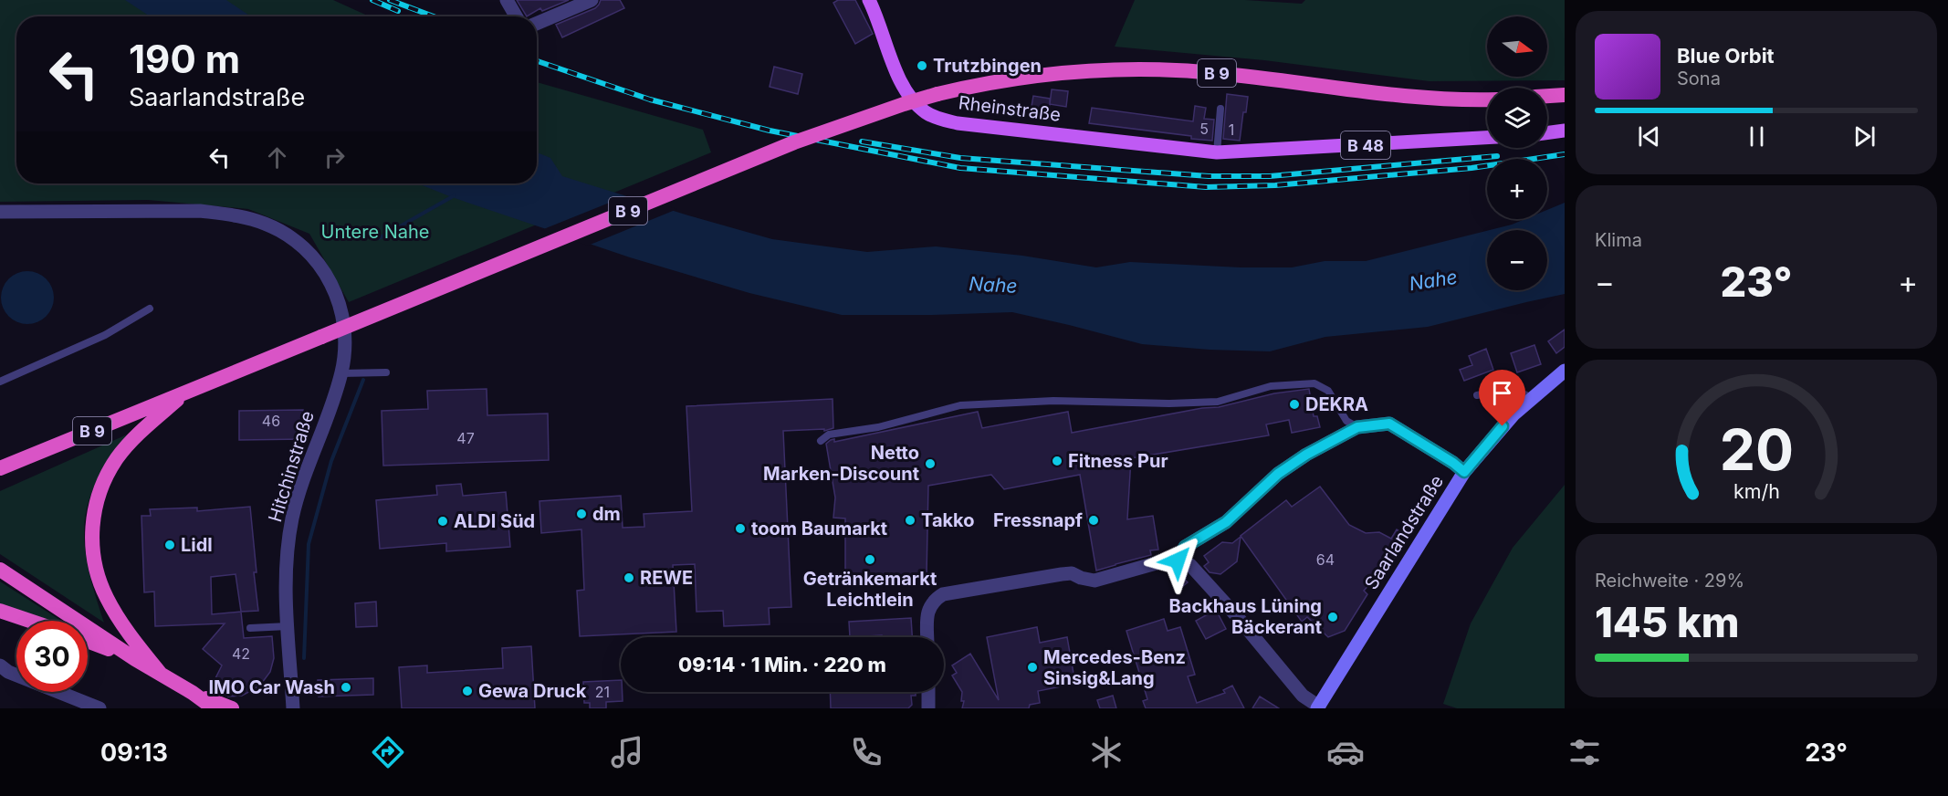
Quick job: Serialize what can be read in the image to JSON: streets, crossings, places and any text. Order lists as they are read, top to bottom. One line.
{"streets":{"highway":["B 9"],"main road":["Rheinstraße","B 48","Saarlandstraße"],"street":["Hitchinstraße"]},"water":["Nahe"],"parks":["Untere Nahe"],"places":["Trutzbingen","DEKRA","Fitness Pur","Netto Marken-Discount","dm","Takko","Fressnapf","ALDI Süd","toom Baumarkt","Lidl","Getränkemarkt Leichtlein","REWE","Backhaus Lüning Bäckerant","Mercedes-Benz Sinsig&Lang","IMO Car Wash","Gewa Druck"],"house_numbers":["5","1","46","47","64","42","21"],"north":"right","page":{"map_buttons":["+","−"],"turn":["190 m","Saarlandstraße"],"song":["Blue Orbit","Sona"],"tile":["Klima",["Reichweite · 29%","145 km"]],"heat":["−","23°","+"],"limit":"30","trip":"09:14 · 1 Min. · 220 m","tabs":["09:13","23°"],"gauge":["20","km/h"]}}
